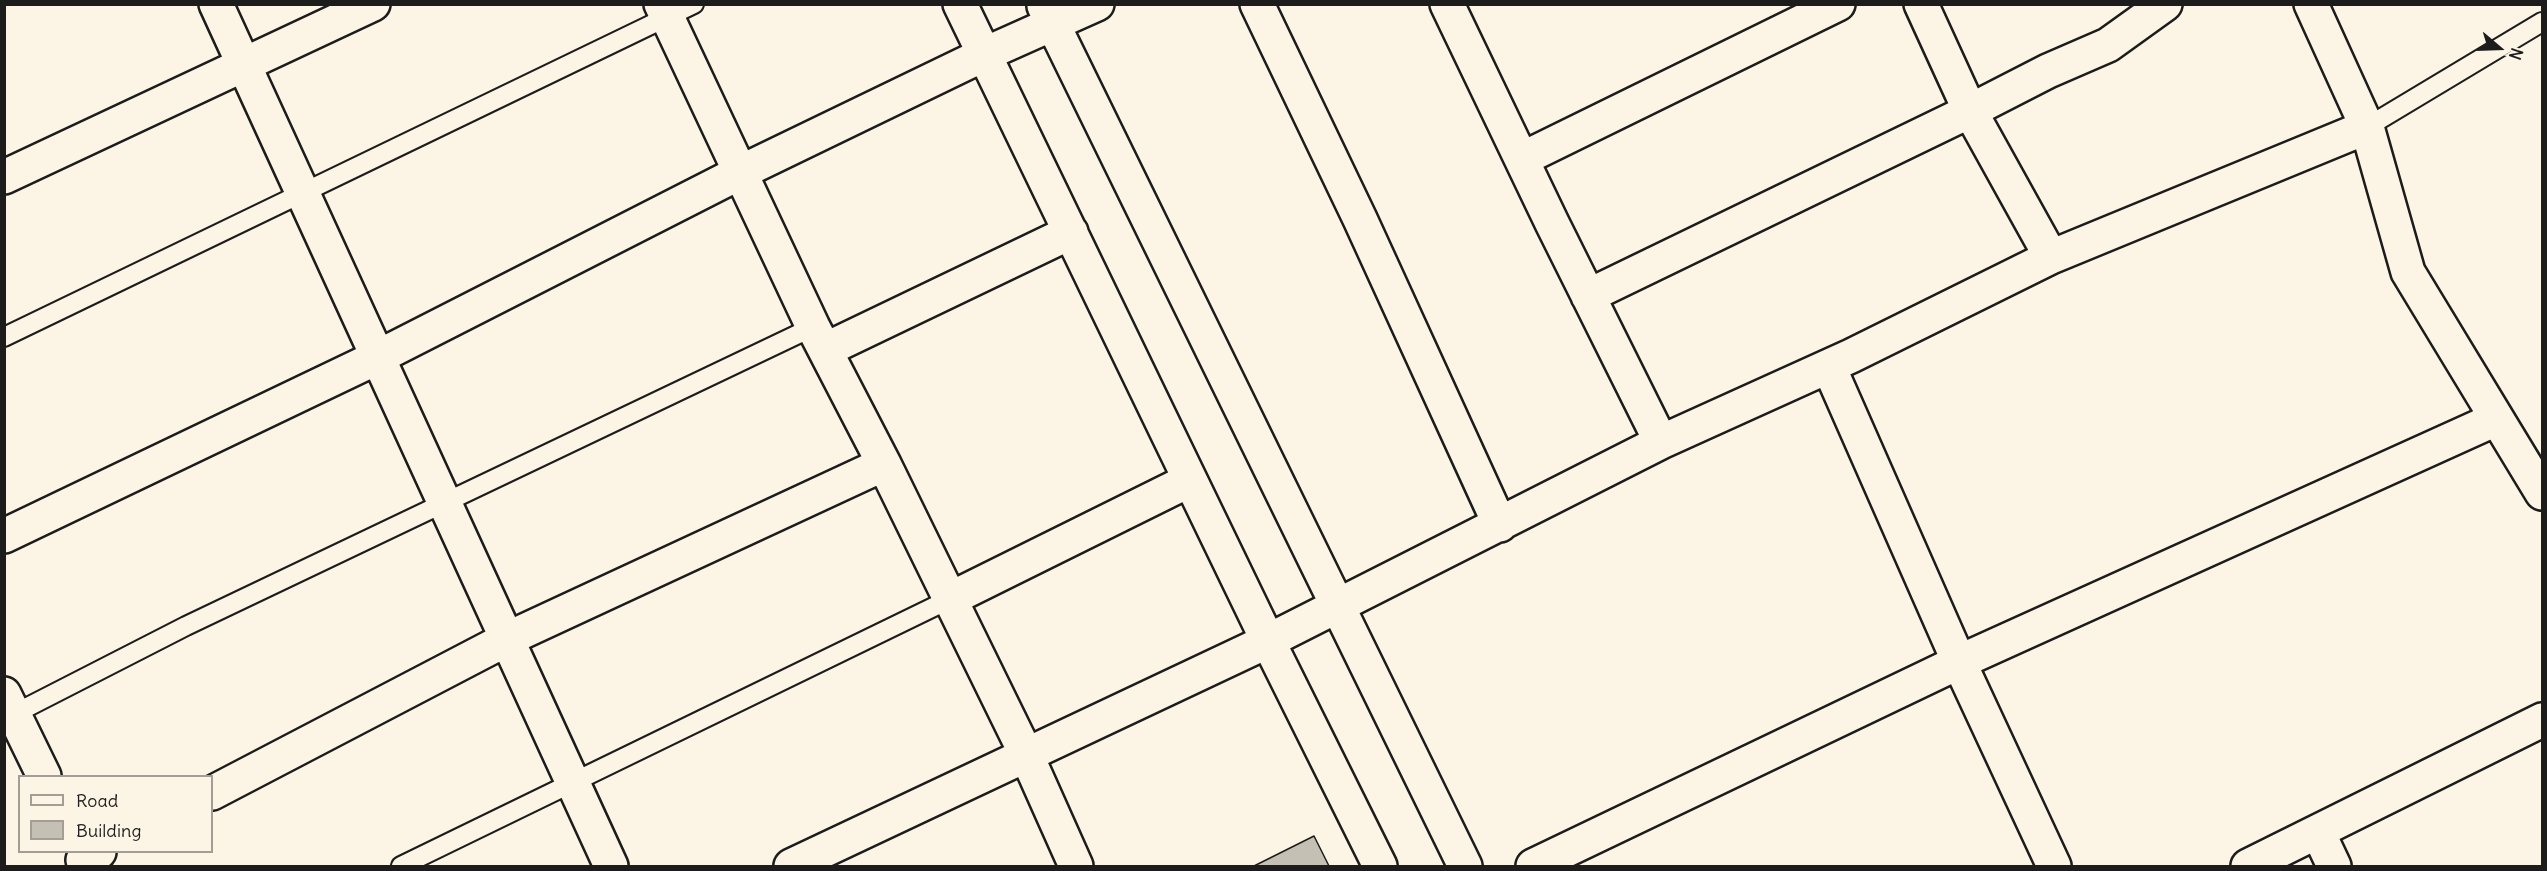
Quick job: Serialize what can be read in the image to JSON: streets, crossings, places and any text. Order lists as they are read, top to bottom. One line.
{"legend":["Road","Building"],"north":"right"}
